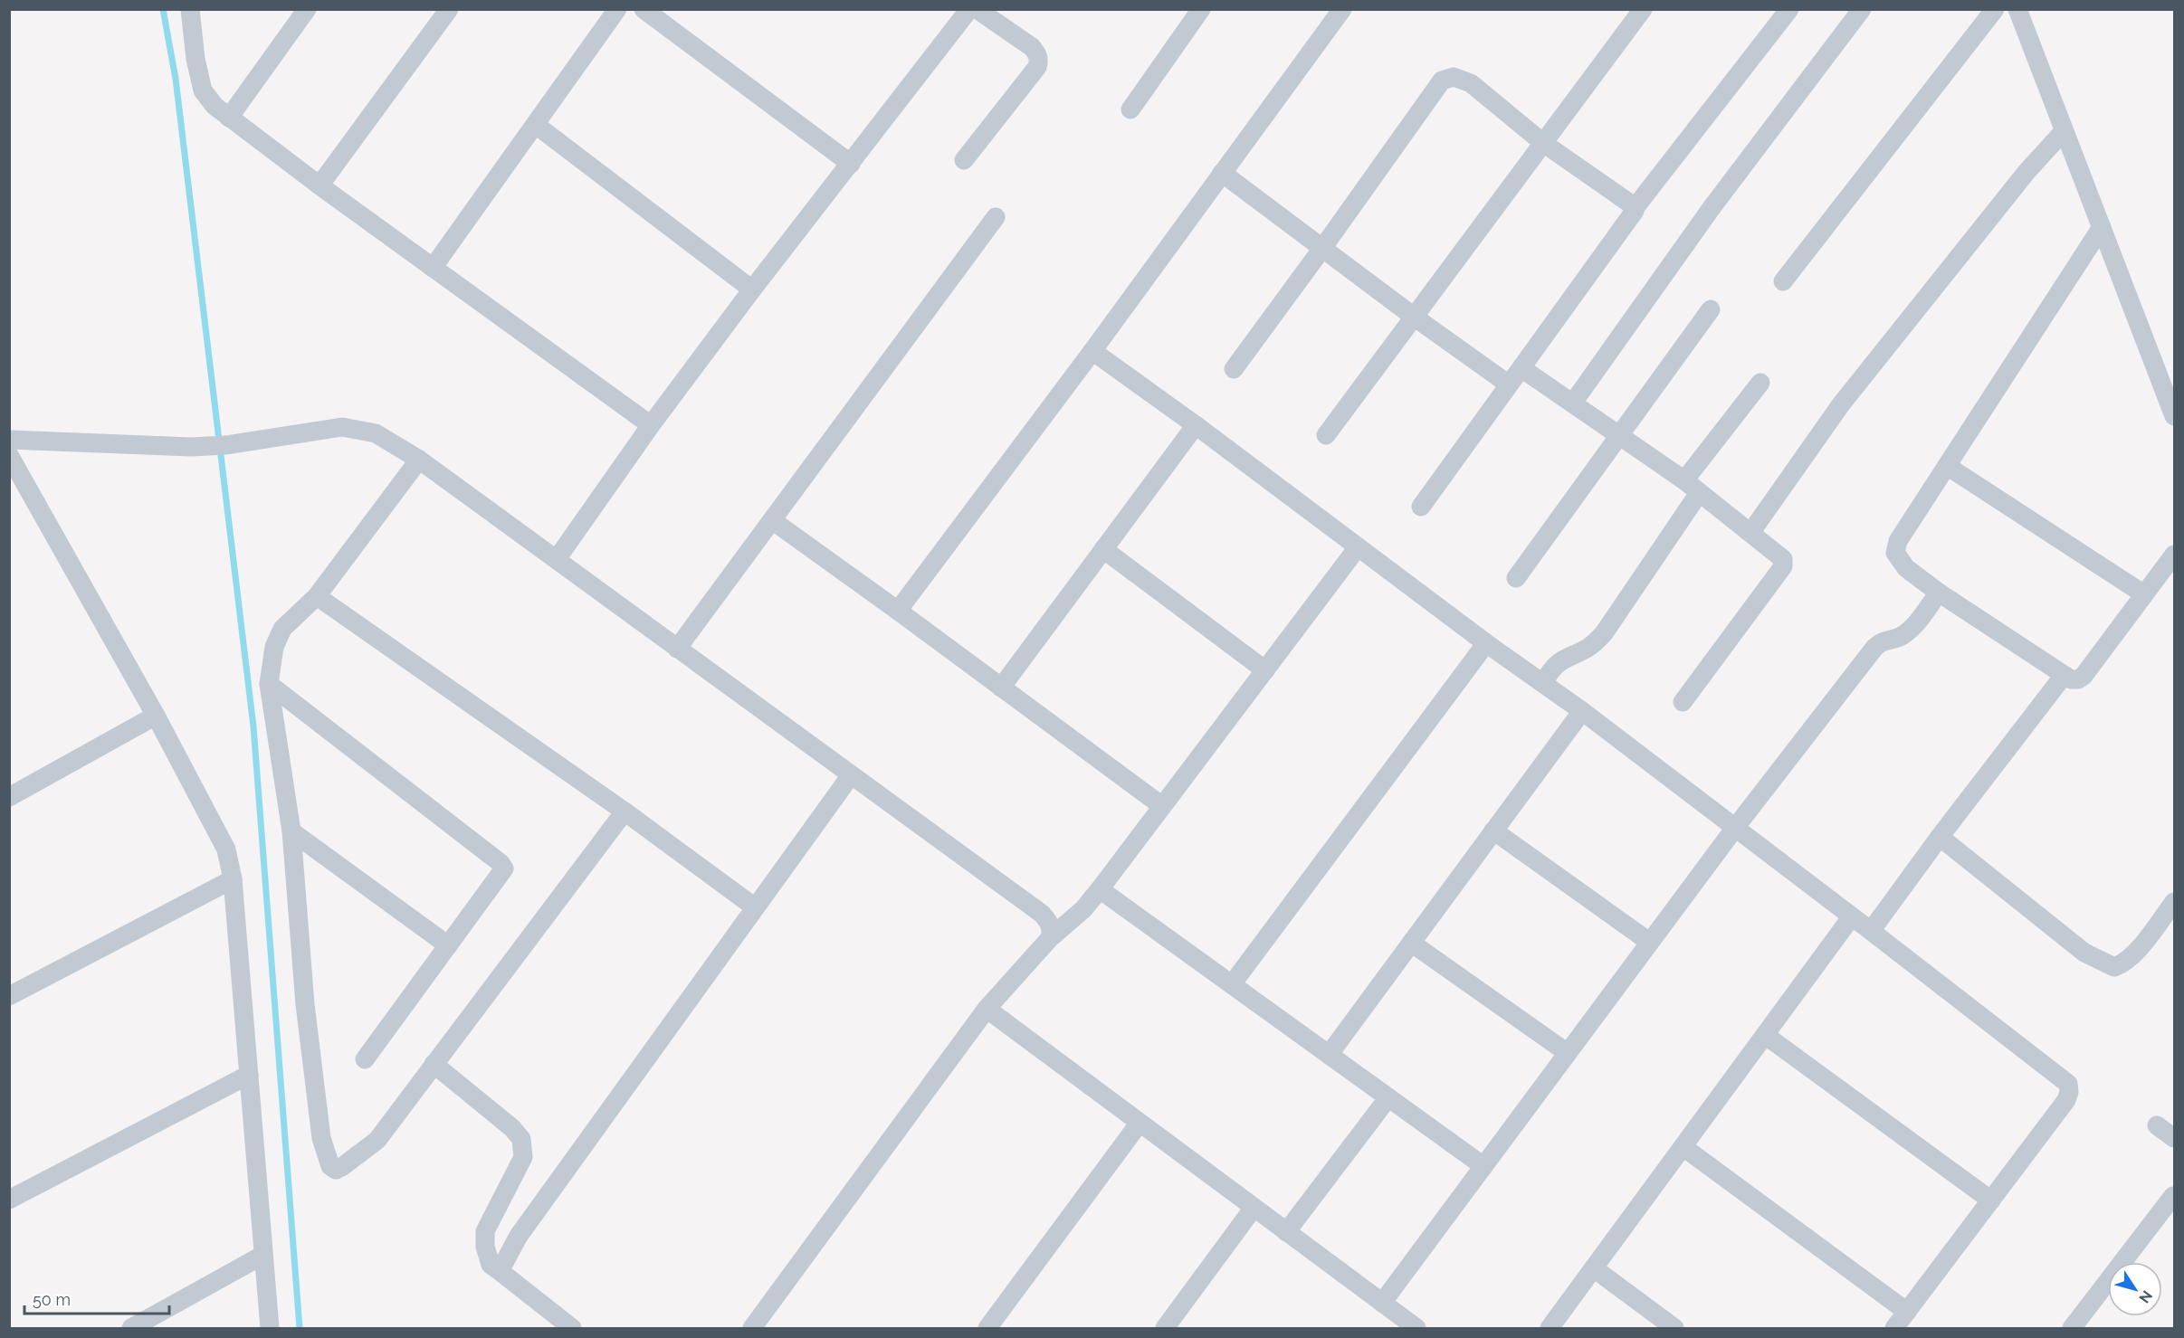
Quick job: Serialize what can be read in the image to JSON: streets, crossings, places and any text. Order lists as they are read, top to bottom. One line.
{"scale_bar":"50 m","north":"bottom right"}
